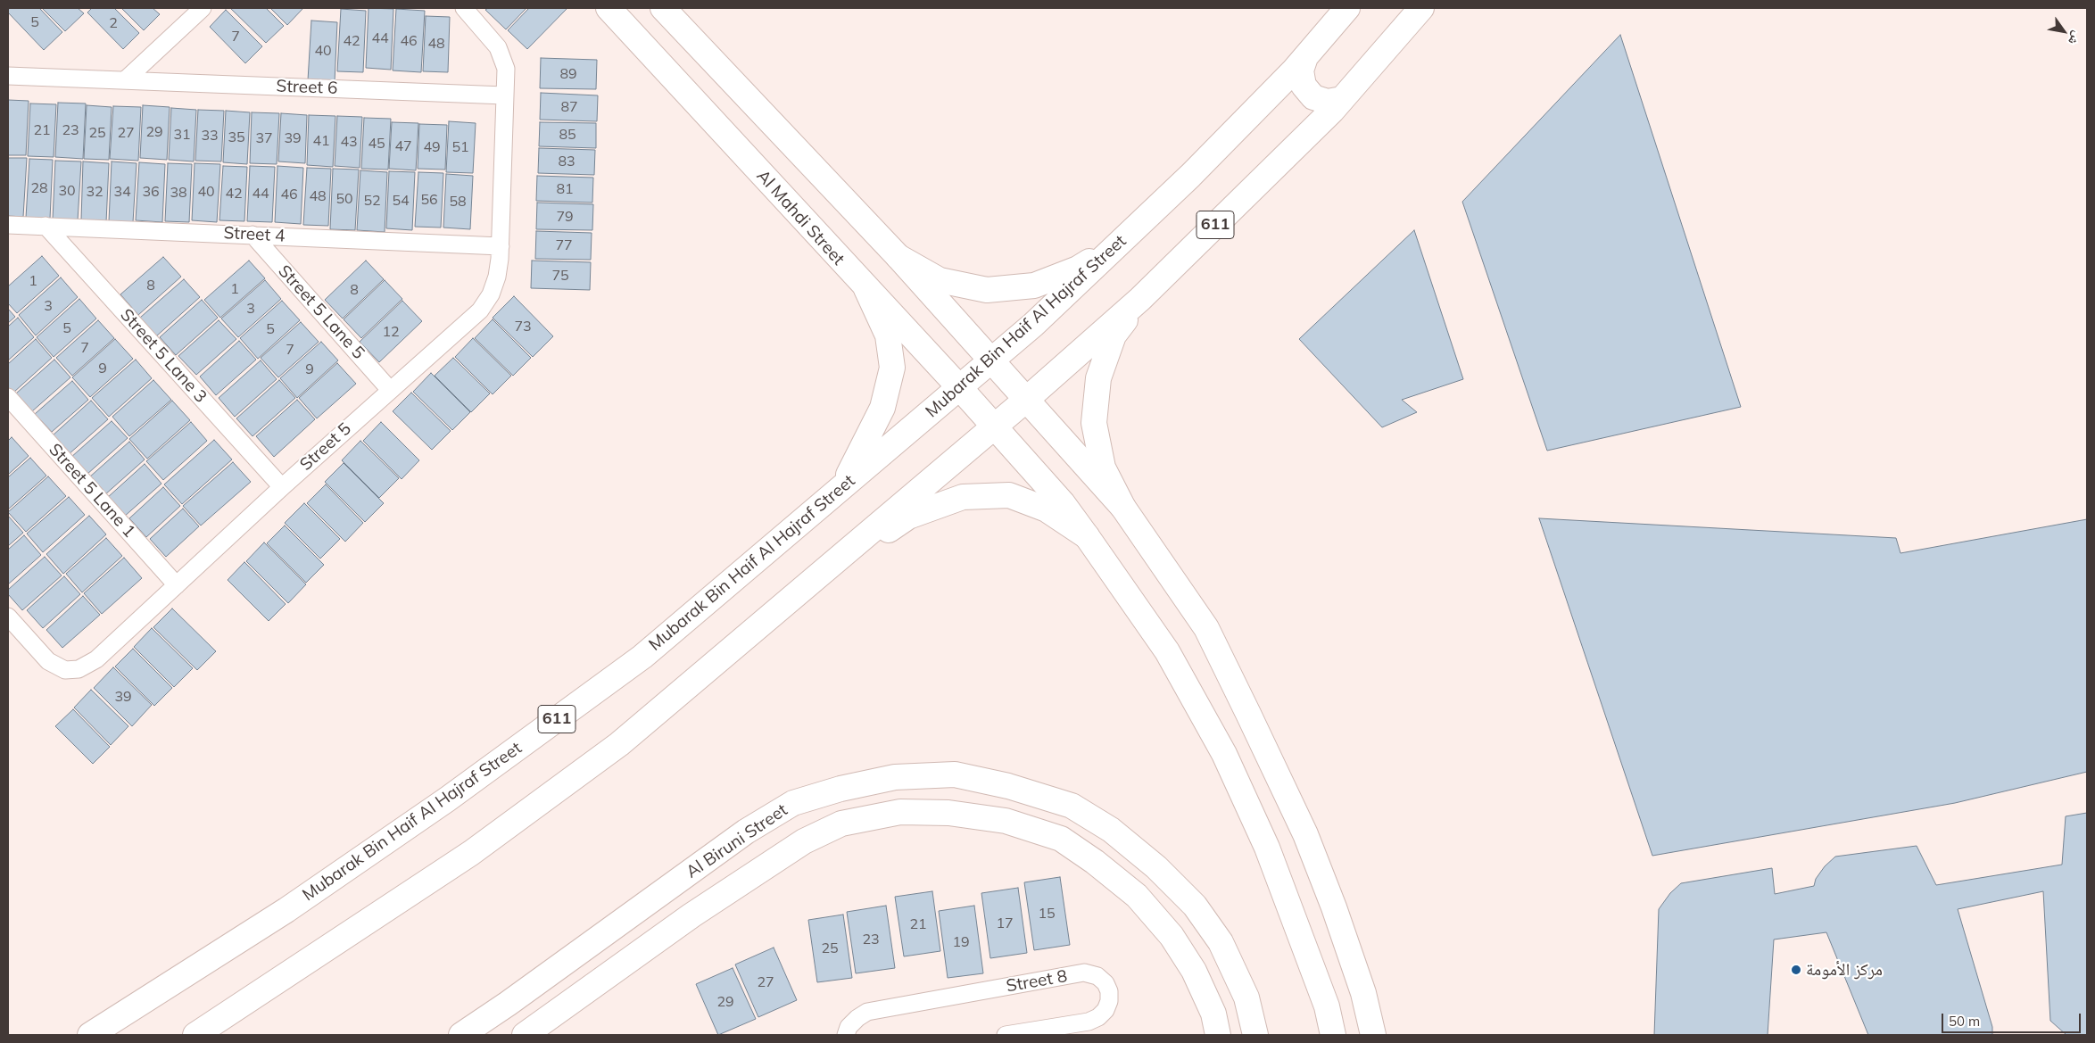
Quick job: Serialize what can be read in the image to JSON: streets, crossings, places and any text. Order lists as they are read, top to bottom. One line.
{"streets":{"main road":["Al Mahdi Street","611","Mubarak Bin Haif Al Hajraf Street","Al Biruni Street"],"street":["Street 6","Street 4","Street 5 Lane 5","Street 5 Lane 3","Street 5","Street 5 Lane 1","Street 8"]},"crossings":[["Street 6","Street 5"],["Al Mahdi Street","611"],["Al Mahdi Street","Mubarak Bin Haif Al Hajraf Street"],["Street 4","Street 5 Lane 5"],["Street 4","Street 5 Lane 3"],["Street 4","Street 5"],["Street 5 Lane 5","Street 5"],["Street 5 Lane 3","Street 5"],["Street 5","Street 5 Lane 1"]],"places":["مركز الأمومة"],"house_numbers":["5","2","7","44","42","46","48","40","89","87","21","23","29","25","27","31","85","33","35","37","39","41","43","45","47","49","51","83","28","81","30","32","34","36","40","38","42","44","46","48","50","56","52","54","58","79","77","75","1","8","1","8","3","3","73","5","5","12","7","7","9","9","39","15","17","21","23","19","25","27","29"],"scale_bar":"50 m","north":"bottom right"}
